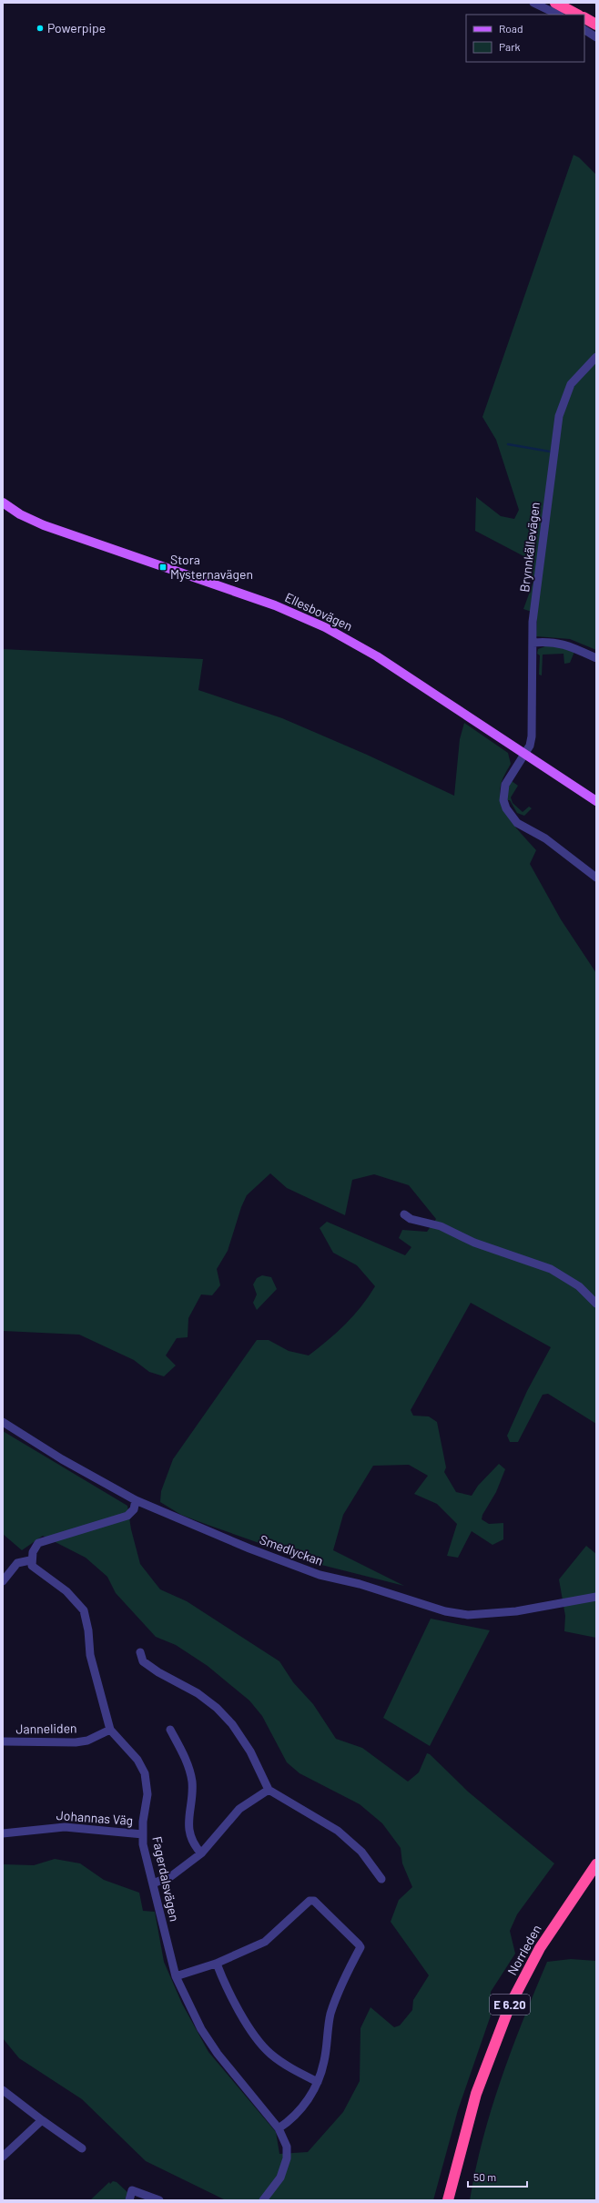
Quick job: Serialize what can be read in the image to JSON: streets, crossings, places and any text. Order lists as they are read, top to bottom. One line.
{"streets":{"highway":["Norrleden","E 6.20"],"main road":["Ellesbovägen"],"street":["Brynnkällevägen","Smedlyckan","Janneliden","Johannas Väg","Fagerdalsvägen"]},"crossings":[["Brynnkällevägen","Ellesbovägen"],["Janneliden","Fagerdalsvägen"],["Johannas Väg","Fagerdalsvägen"]],"places":{"other":["Powerpipe"],"transit":["Stora Mysternavägen"]},"legend":["Road","Park"],"scale_bar":"50 m"}
